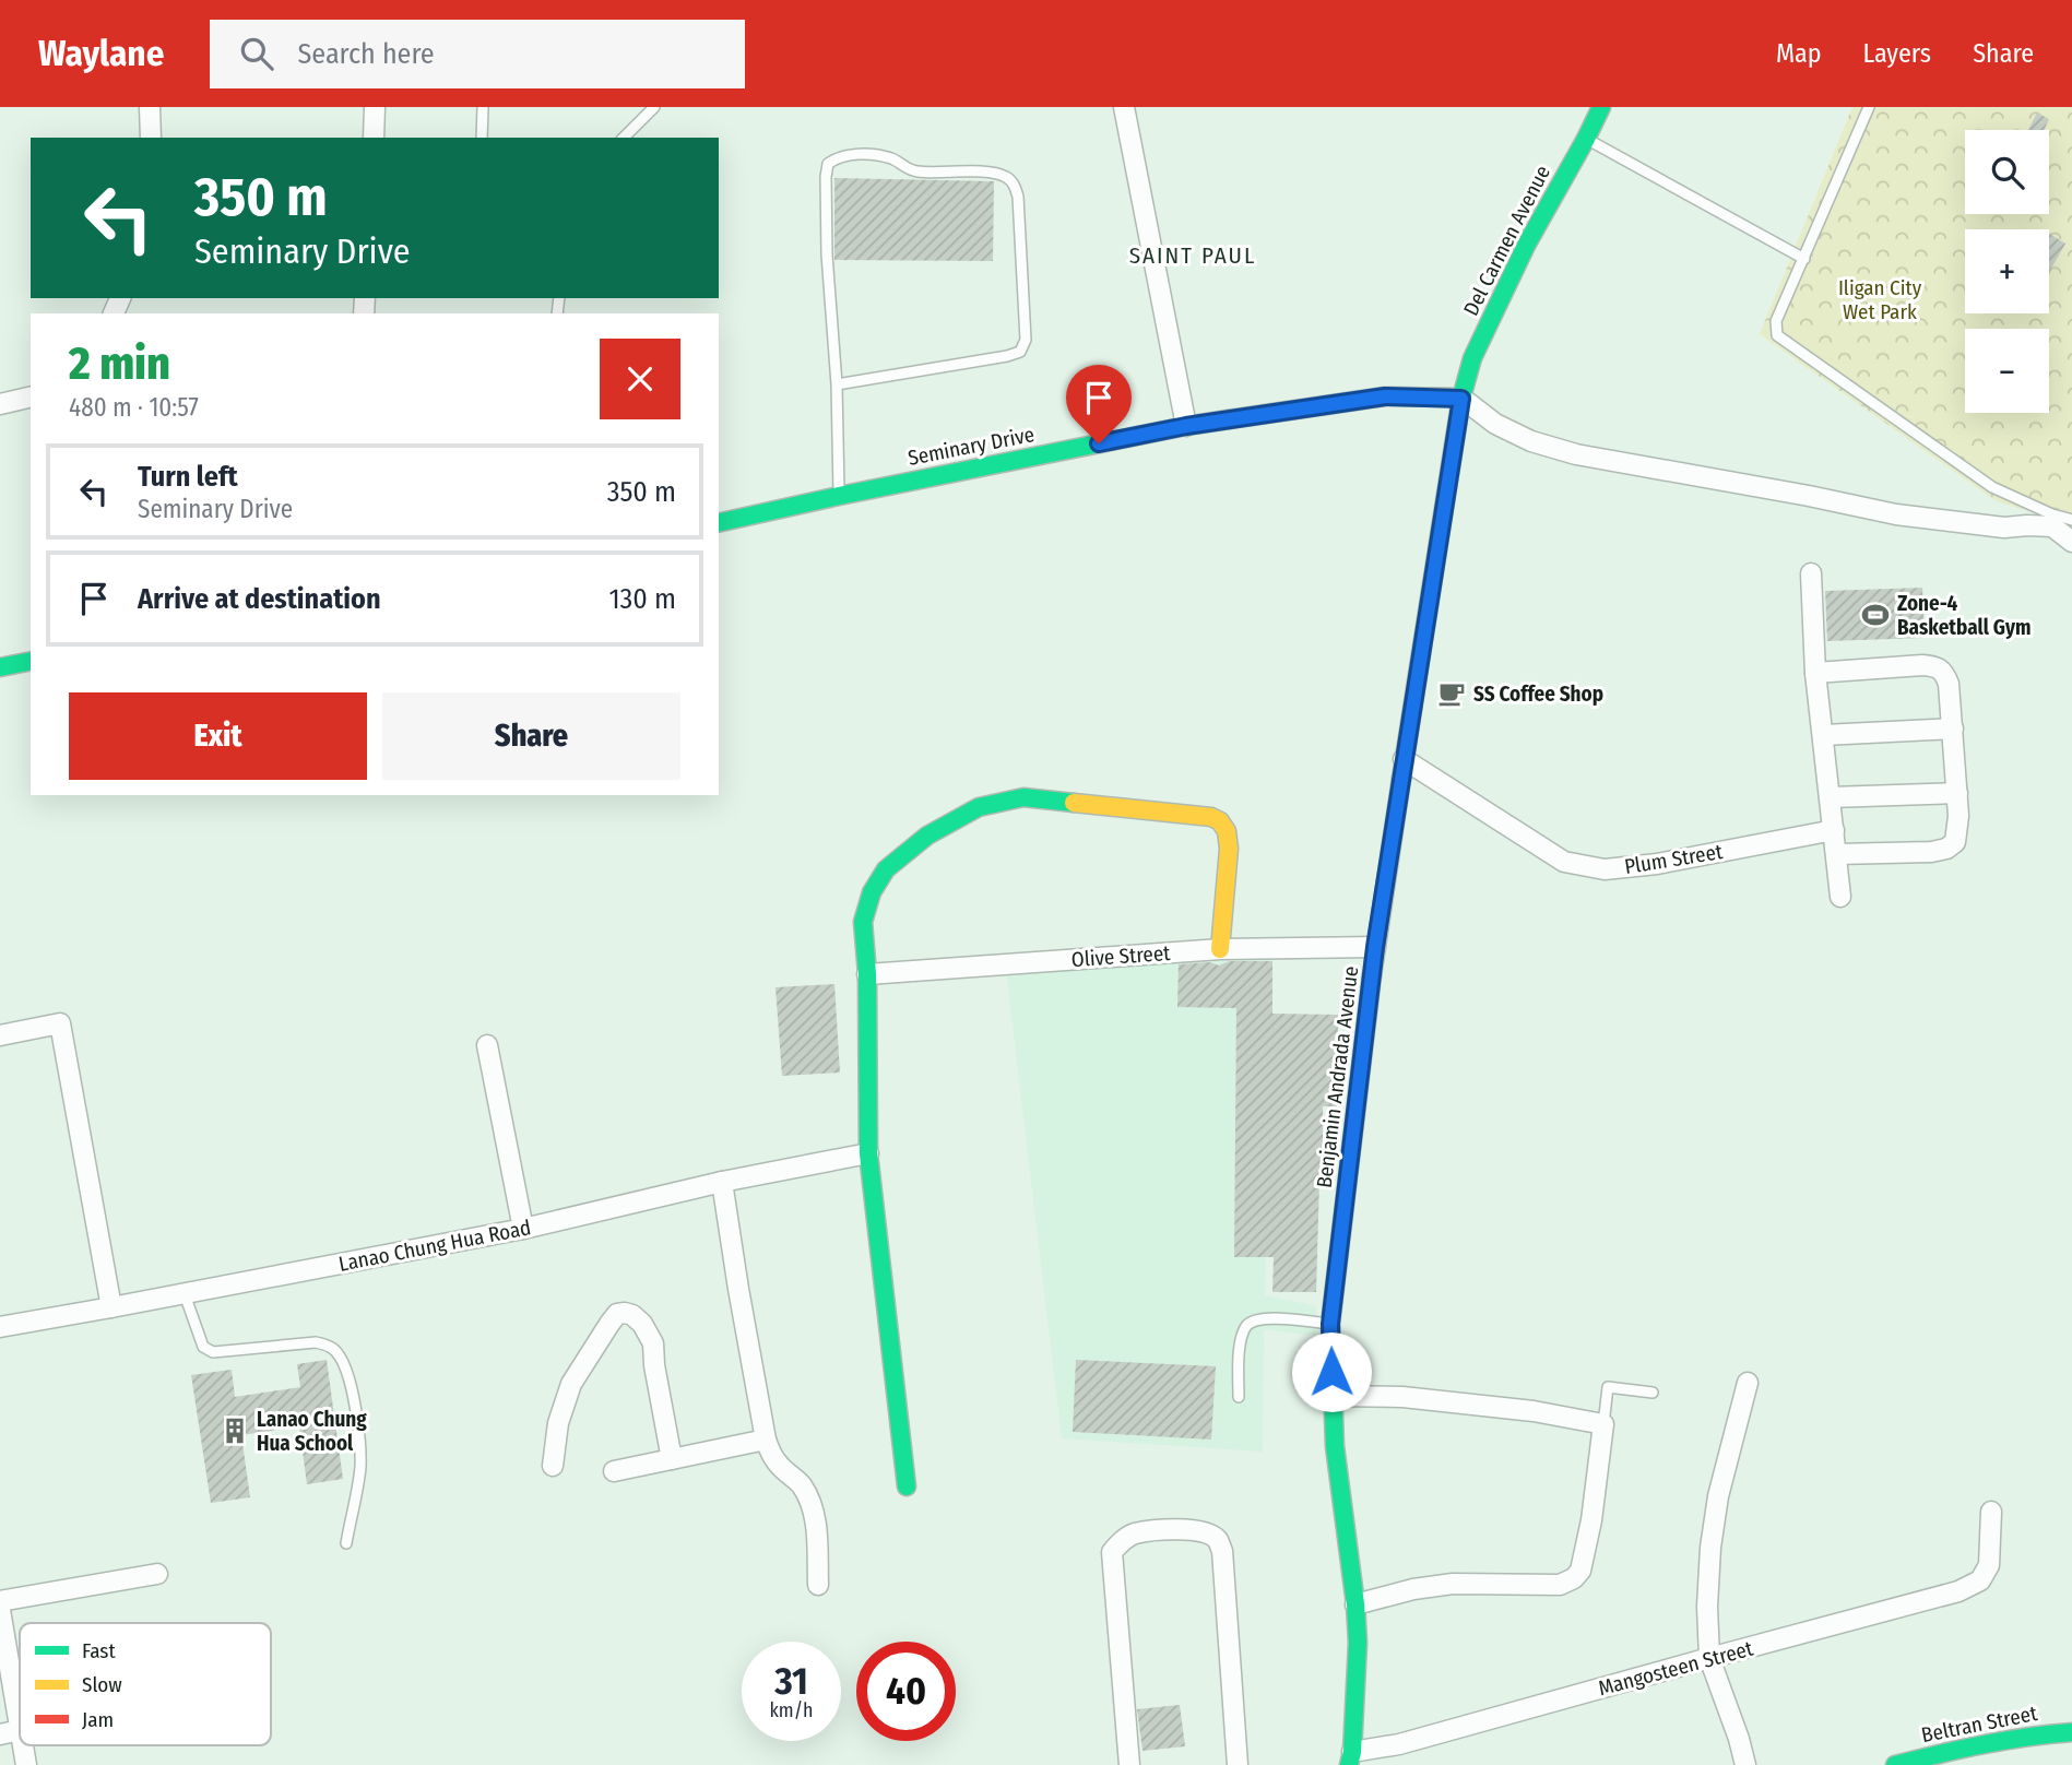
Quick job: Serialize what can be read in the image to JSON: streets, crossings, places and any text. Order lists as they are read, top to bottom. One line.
{"streets":{"street":["Del Carmen Avenue","Seminary Drive","Plum Street","Olive Street","Benjamin Andrada Avenue","Lanao Chung Hua Road","Mangosteen Street","Beltran Street"]},"crossings":[["Del Carmen Avenue","Seminary Drive"],["Del Carmen Avenue","Benjamin Andrada Avenue"],["Seminary Drive","Benjamin Andrada Avenue"],["Plum Street","Benjamin Andrada Avenue"],["Olive Street","Benjamin Andrada Avenue"],["Benjamin Andrada Avenue","Mangosteen Street"]],"districts":["SAINT PAUL"],"parks":["Iligan City Wet Park"],"places":{"sports":["Zone-4 Basketball Gym"],"cafe":["SS Coffee Shop"],"building":["Lanao Chung Hua School"]},"legend":["Fast","Slow","Jam"],"page":{"header":"Waylane","search":"Search here","nav":["Map","Layers","Share"],"map_buttons":["+","−"],"turn":["350 m","Seminary Drive"],"heading":["2 min","480 m · 10:57"],"list":[{"name":"Turn left","note":"Seminary Drive","value":"350 m"},{"name":"Arrive at destination","value":"130 m"}],"buttons":["Exit","Share"],"speed":"31 km/h","limit":"40"}}
